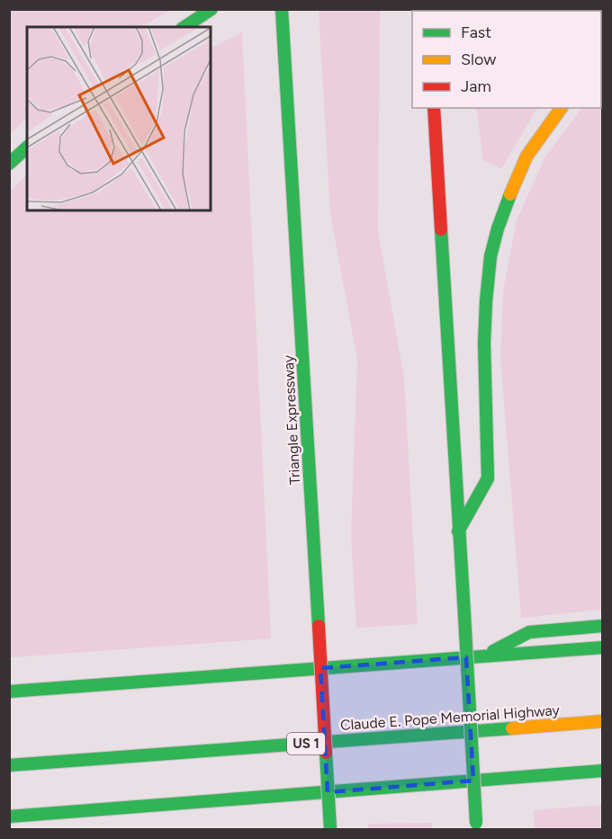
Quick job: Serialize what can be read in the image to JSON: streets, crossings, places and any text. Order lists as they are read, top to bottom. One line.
{"streets":{"highway":["Triangle Expressway","Claude E. Pope Memorial Highway","US 1"]},"legend":["Fast","Slow","Jam"]}
